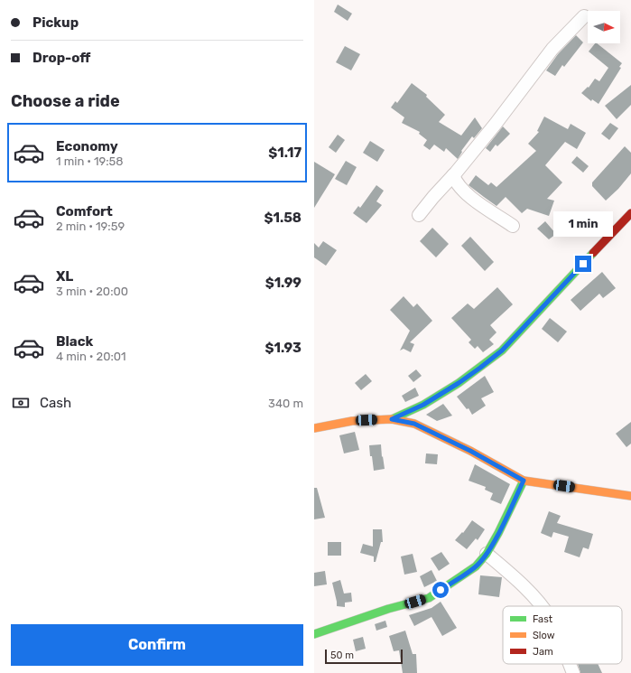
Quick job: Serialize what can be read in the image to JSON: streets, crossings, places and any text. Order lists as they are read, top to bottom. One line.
{"legend":["Fast","Slow","Jam"],"scale_bar":"50 m","north":"right","page":{"banner":["Pickup","Drop-off"],"heading":"Choose a ride","list":[{"name":"Economy","note":"1 min · 19:58","value":"$1.17"},{"name":"Comfort","note":"2 min · 19:59","value":"$1.58"},{"name":"XL","note":"3 min · 20:00","value":"$1.99"},{"name":"Black","note":"4 min · 20:01","value":"$1.93"}],"bubble":"1 min","pay":["Cash","340 m"],"buttons":"Confirm","scale":"50 m"}}
